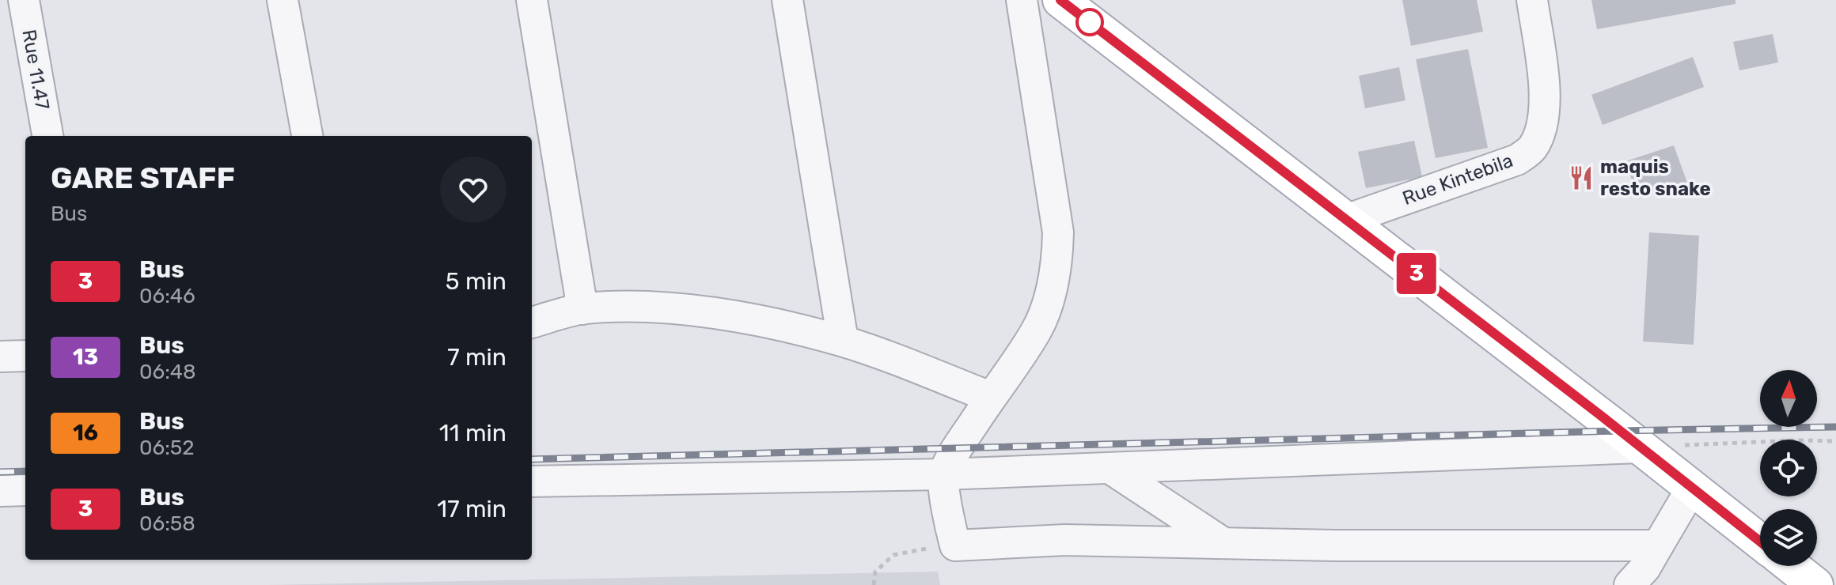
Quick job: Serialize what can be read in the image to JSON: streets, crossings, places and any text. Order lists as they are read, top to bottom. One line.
{"streets":{"street":["Rue 11.47","Rue Kintebila"]},"places":{"restaurant":["maquis resto snake"]},"lines":["bus line 3"],"north":"top","page":{"on_map":"3","heading":["GARE STAFF","Bus"],"list":[{"mark":"3","name":"Bus","note":"06:46","value":"5 min"},{"mark":"13","name":"Bus","note":"06:48","value":"7 min"},{"mark":"16","name":"Bus","note":"06:52","value":"11 min"},{"mark":"3","name":"Bus","note":"06:58","value":"17 min"}]}}
